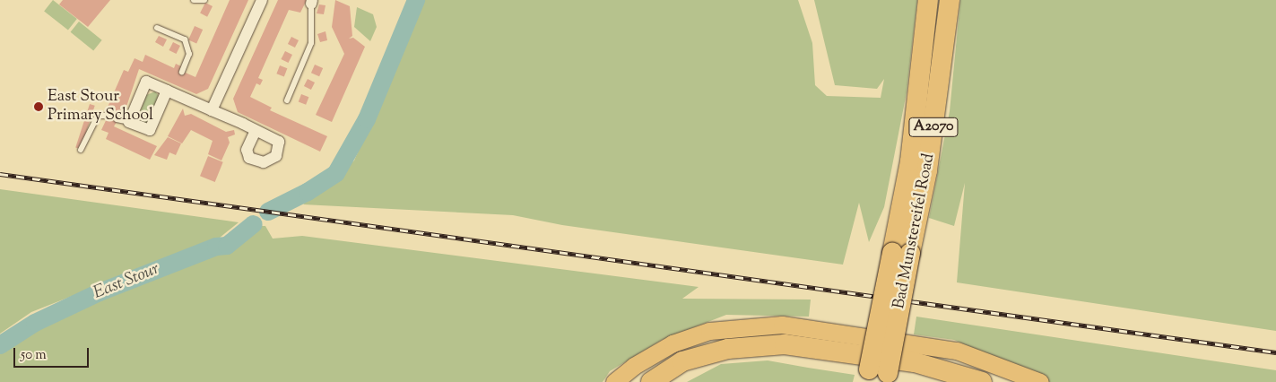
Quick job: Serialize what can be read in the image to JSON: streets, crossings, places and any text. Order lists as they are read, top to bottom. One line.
{"streets":{"highway":["A2070","Bad Munstereifel Road"]},"water":["East Stour"],"places":["East Stour Primary School"],"scale_bar":"50 m"}
